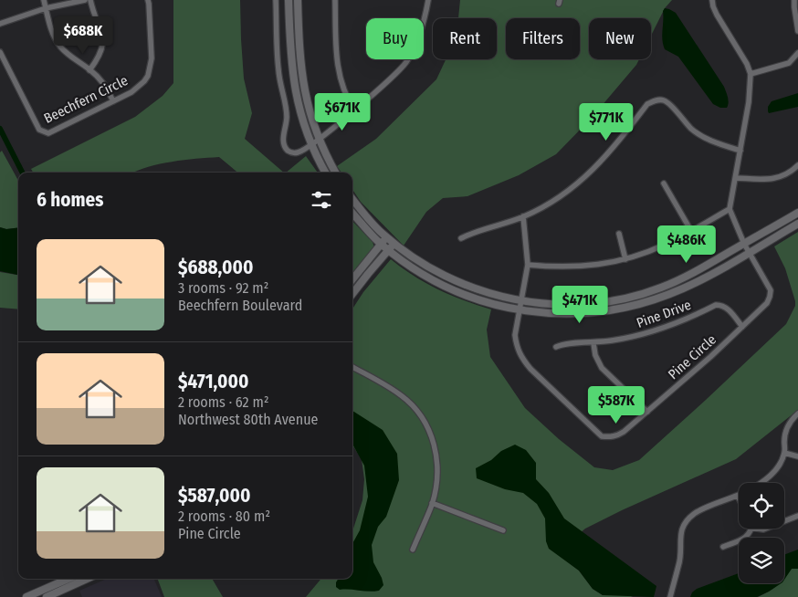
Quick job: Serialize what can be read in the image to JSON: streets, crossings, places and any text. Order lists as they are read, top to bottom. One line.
{"streets":{"street":["Beechfern Circle","Pine Drive","Pine Circle"]},"crossings":[["Pine Drive","Pine Circle"]],"page":{"price":["$688K","$671K","$771K","$486K","$471K","$587K"],"chip":["Buy","Rent","Filters","New"],"heading":"6 homes","list":[{"name":"$688,000","note":"3 rooms · 92 m² · Beechfern Boulevard"},{"name":"$471,000","note":"2 rooms · 62 m² · Northwest 80th Avenue"},{"name":"$587,000","note":"2 rooms · 80 m² · Pine Circle"}]}}
